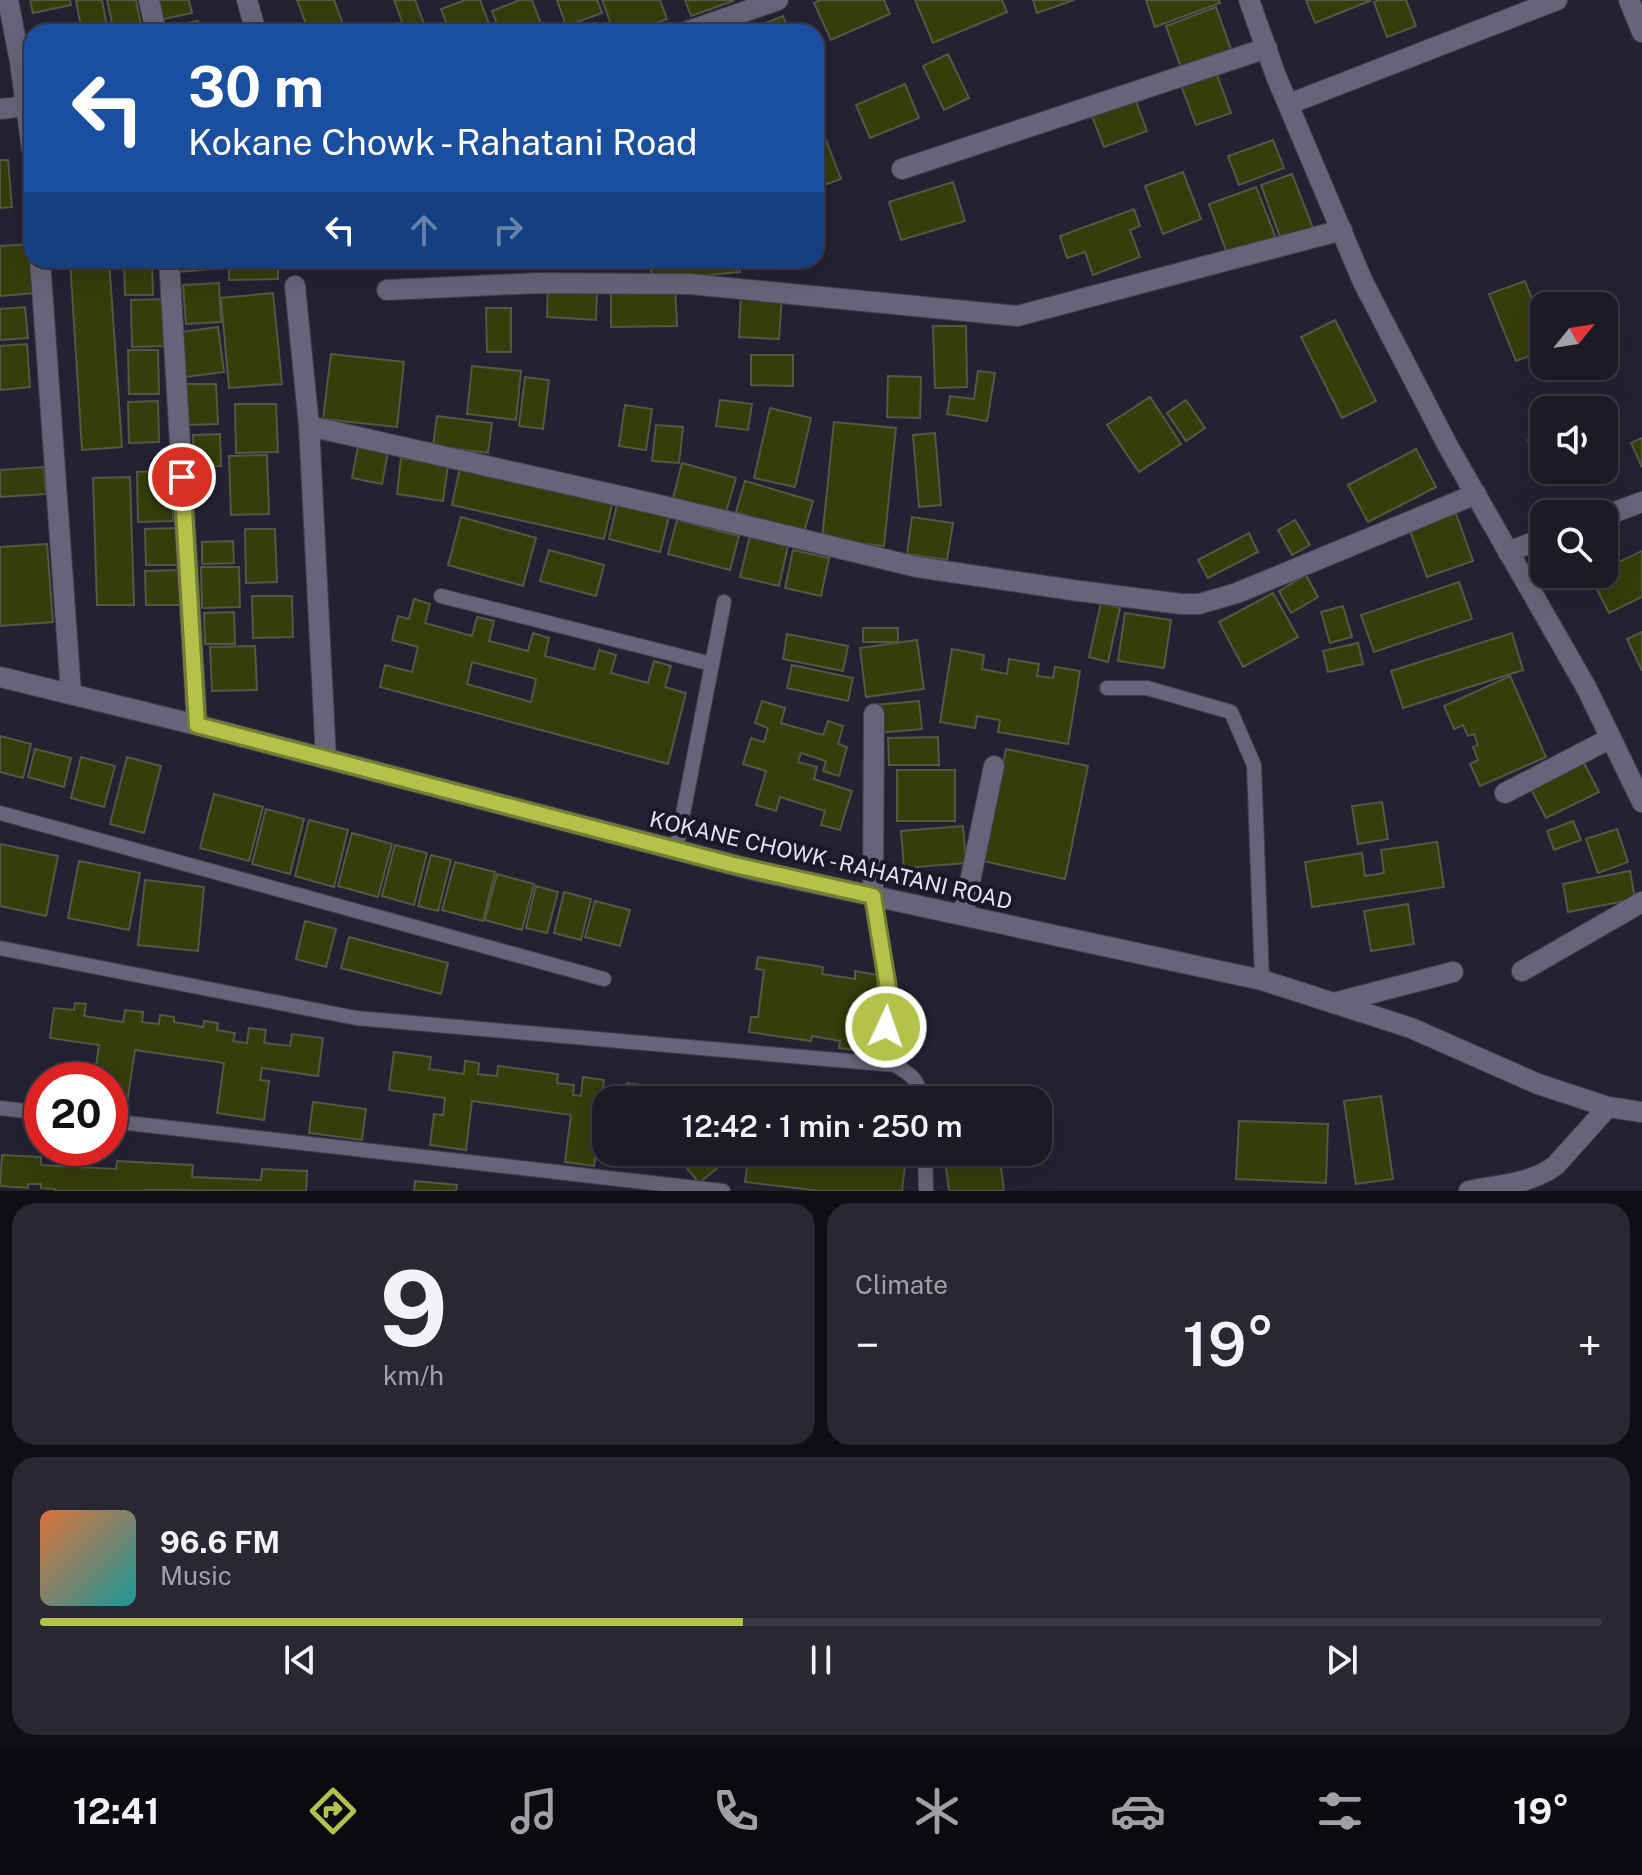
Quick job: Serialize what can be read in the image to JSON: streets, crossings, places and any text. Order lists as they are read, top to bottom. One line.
{"streets":{"street":["KOKANE CHOWK - RAHATANI ROAD"]},"north":"top right","page":{"turn":["30 m","Kokane Chowk - Rahatani Road"],"limit":"20","trip":"12:42 · 1 min · 250 m","tile":[["9","km/h"],"Climate"],"heat":["−","19°","+"],"song":["96.6 FM","Music"],"tabs":["12:41","19°"]}}
